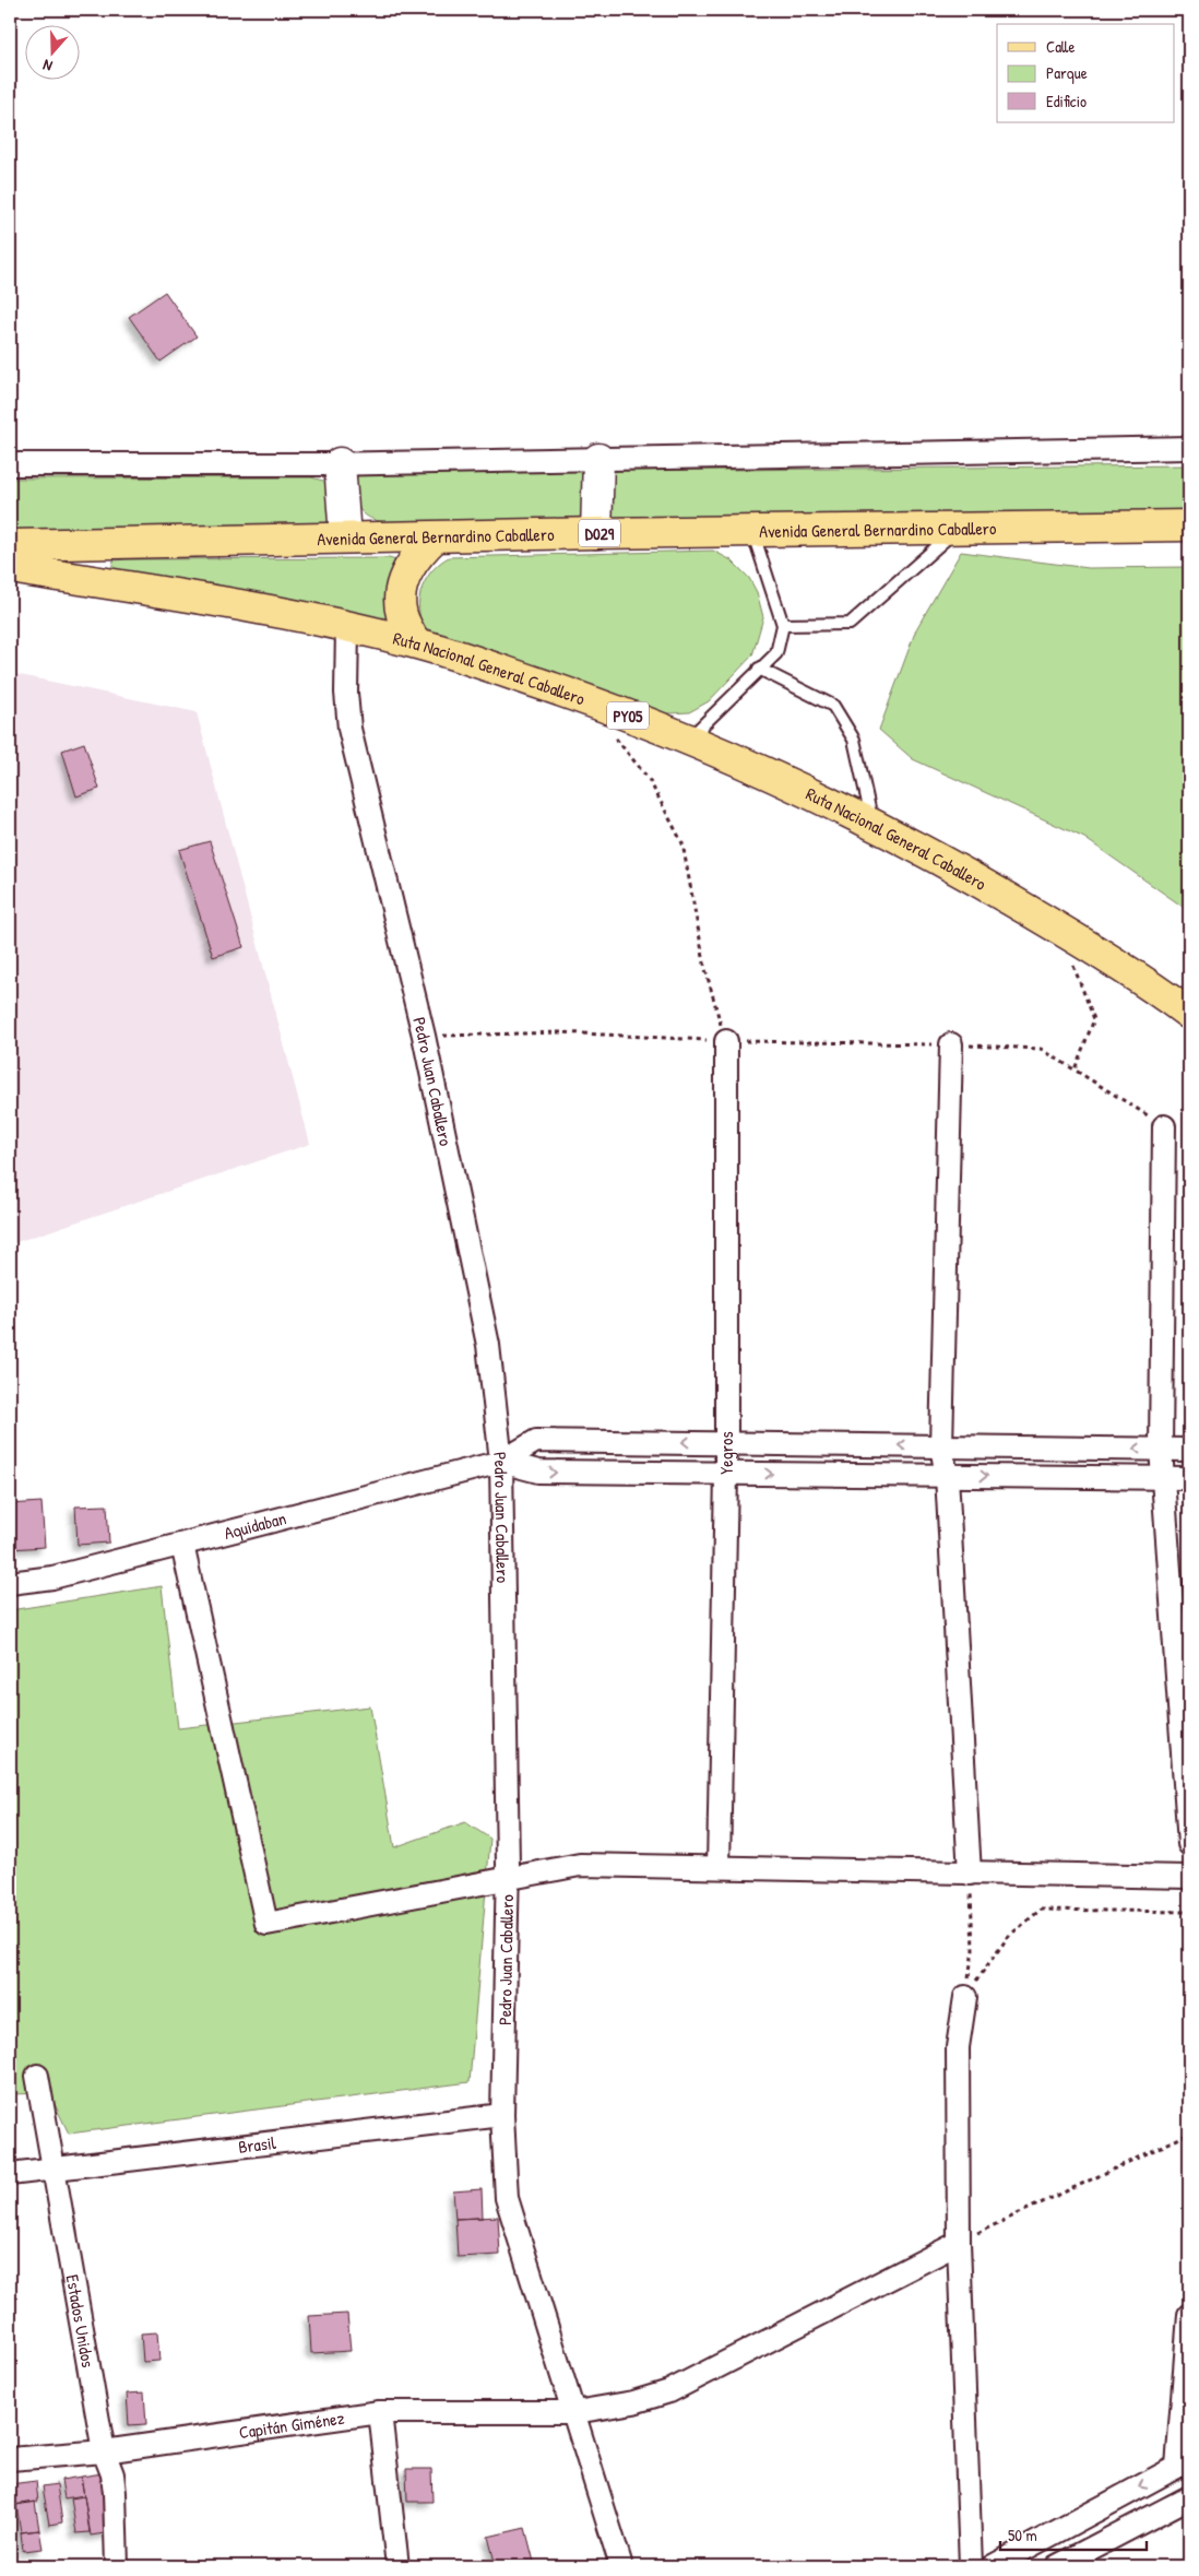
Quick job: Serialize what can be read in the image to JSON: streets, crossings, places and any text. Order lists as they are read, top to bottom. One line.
{"streets":{"main road":["Avenida General Bernardino Caballero","D029","Ruta Nacional General Caballero","PY05"],"street":["Pedro Juan Caballero","Yegros","Aquidaban","Brasil","Estados Unidos","Capitán Giménez"]},"crossings":[["Ruta Nacional General Caballero","Pedro Juan Caballero"],["Pedro Juan Caballero","Aquidaban"],["Pedro Juan Caballero","Brasil"],["Pedro Juan Caballero","Capitán Giménez"],["Brasil","Estados Unidos"],["Estados Unidos","Capitán Giménez"]],"legend":["Calle","Parque","Edificio"],"scale_bar":"50 m","north":"bottom"}
